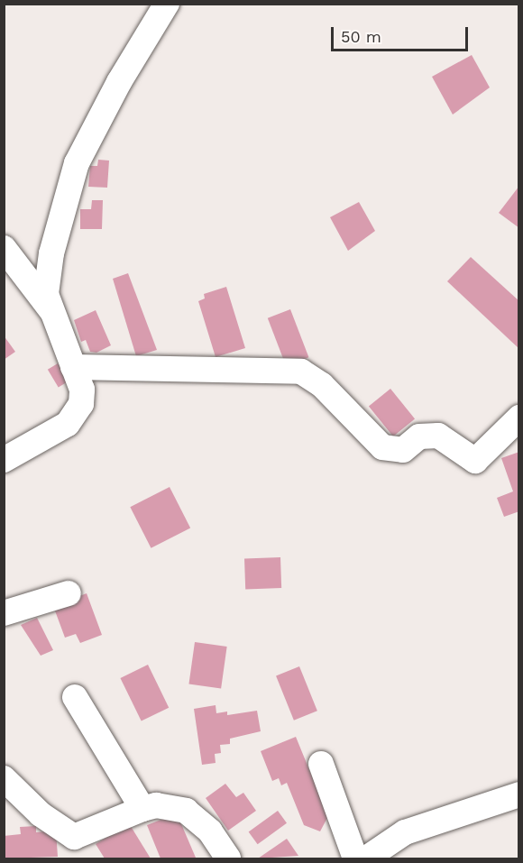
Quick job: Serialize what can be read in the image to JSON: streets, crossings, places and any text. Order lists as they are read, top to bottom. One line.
{"scale_bar":"50 m"}
